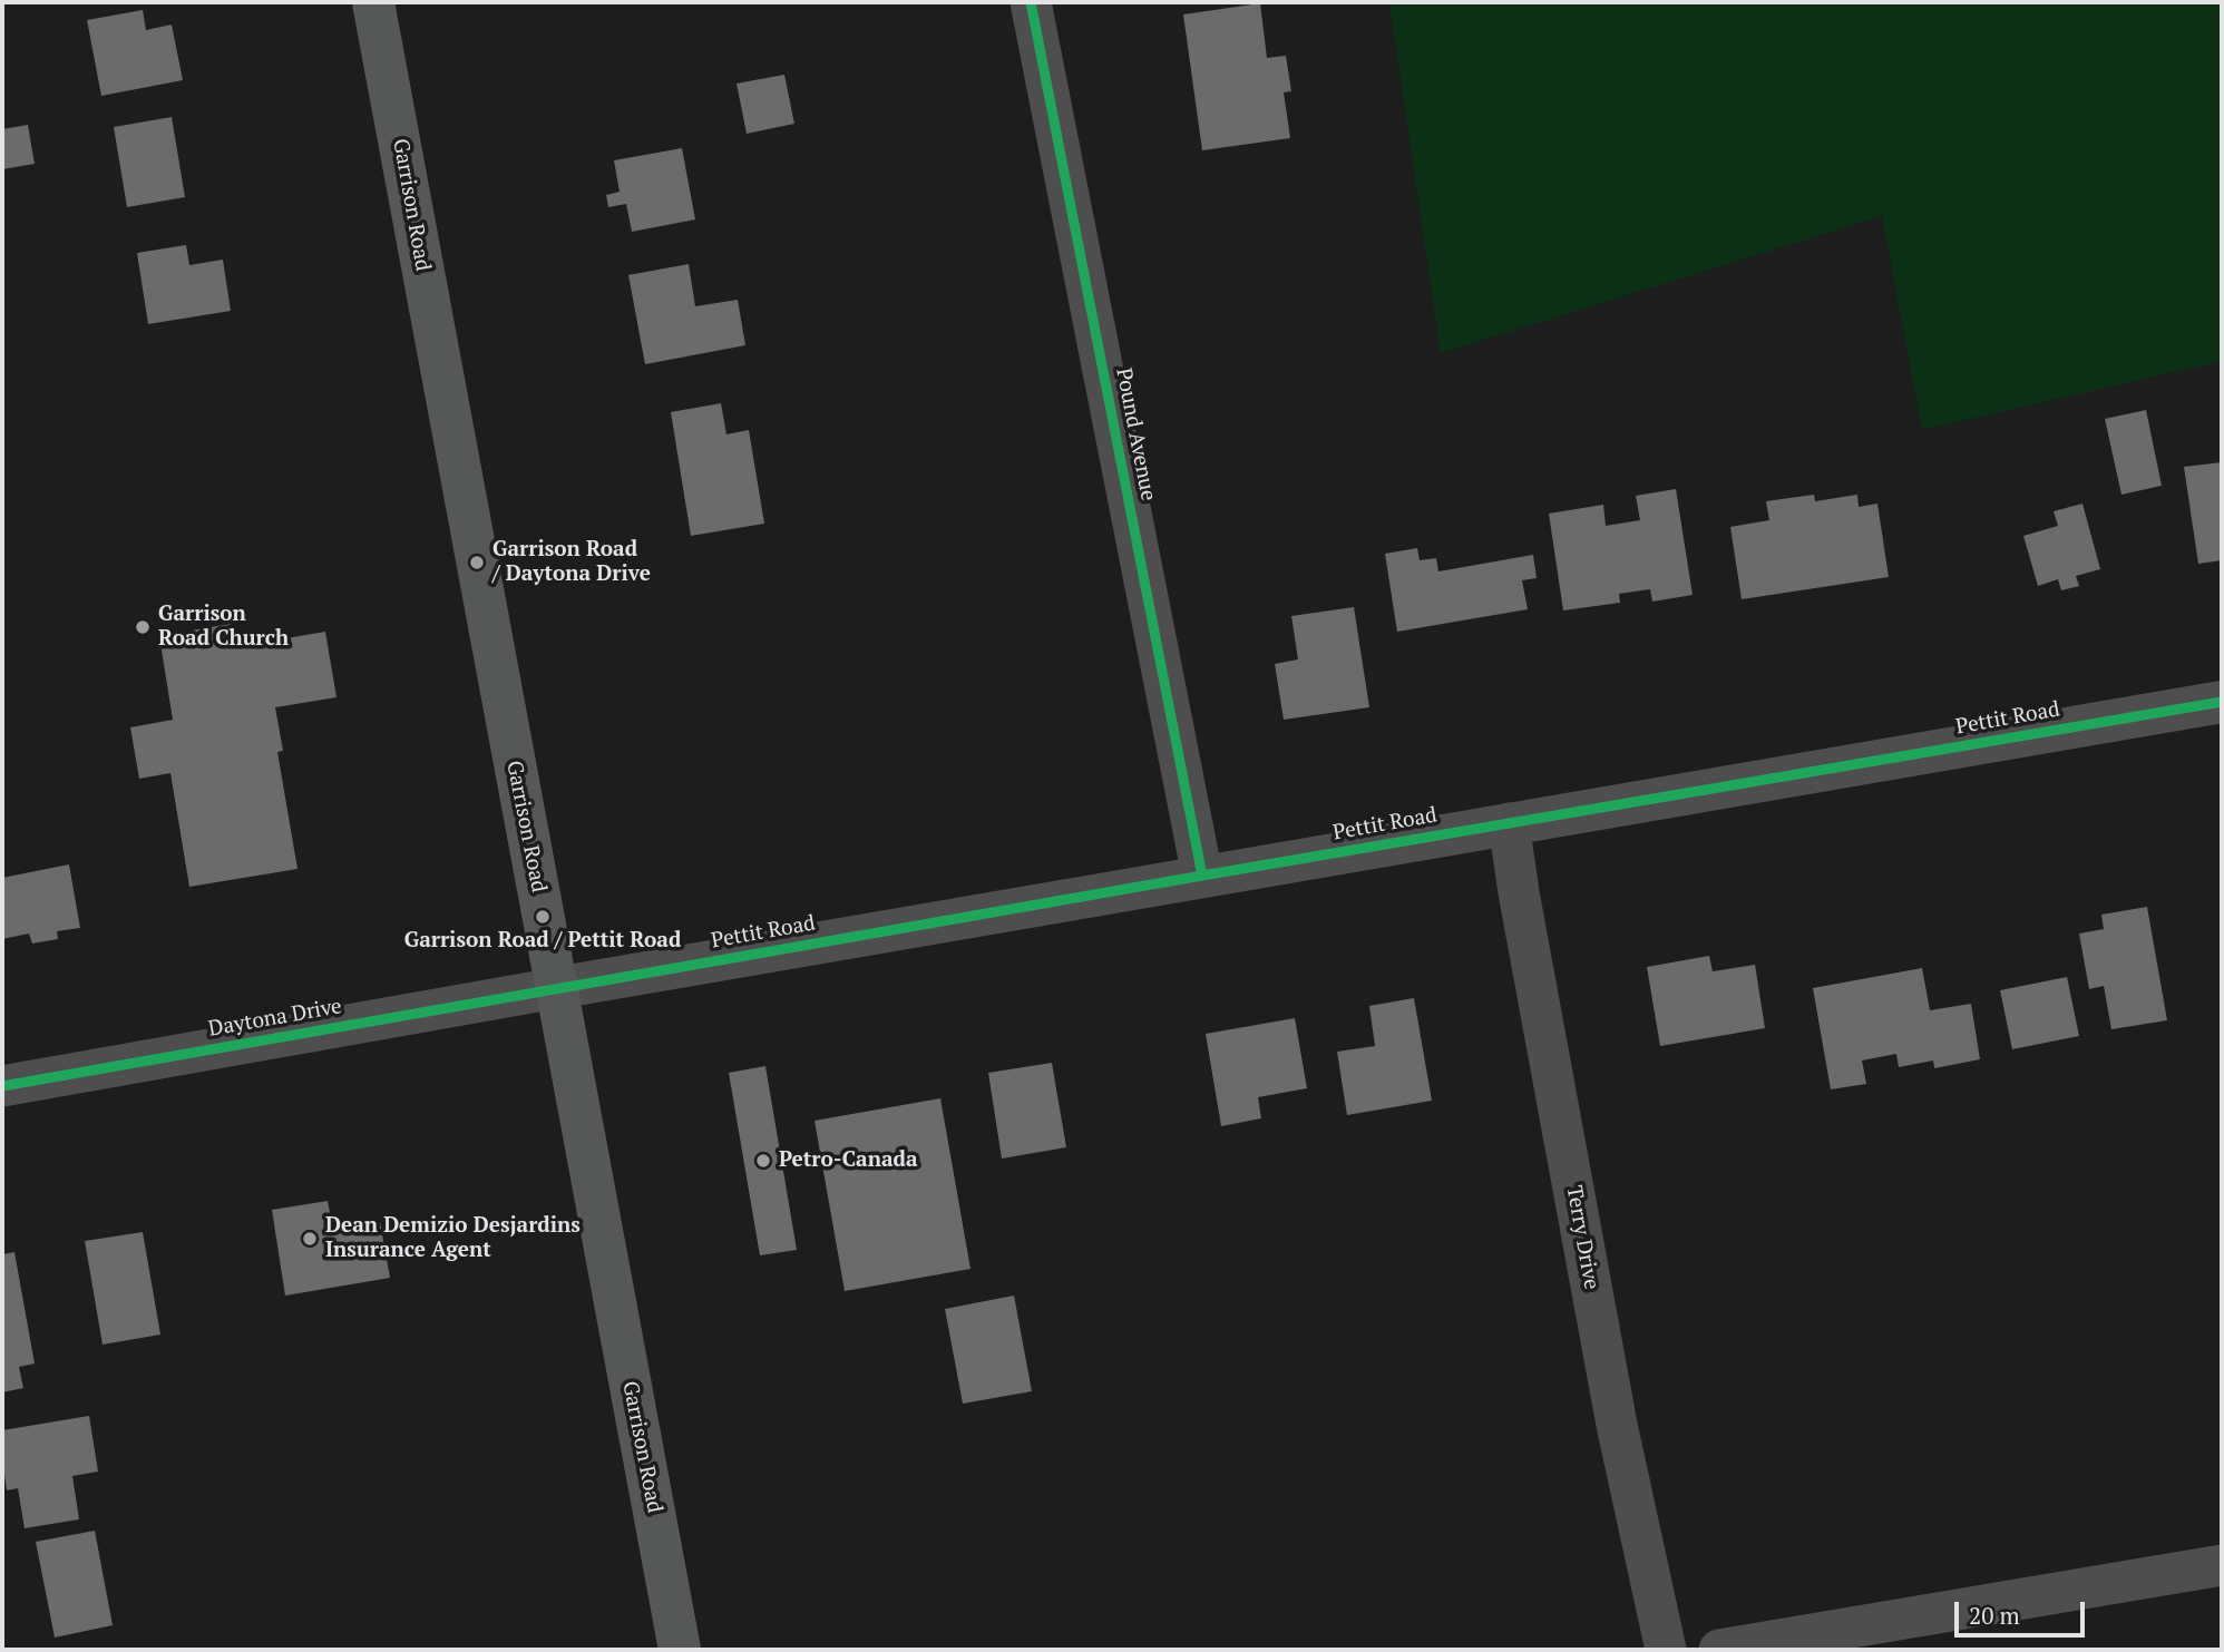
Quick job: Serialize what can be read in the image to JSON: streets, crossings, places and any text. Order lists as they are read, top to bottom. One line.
{"streets":{"main road":["Garrison Road"],"street":["Pound Avenue","Pettit Road","Daytona Drive","Terry Drive"]},"crossings":[["Garrison Road","Pettit Road"],["Garrison Road","Daytona Drive"],["Pound Avenue","Pettit Road"],["Pettit Road","Daytona Drive"],["Pettit Road","Terry Drive"]],"places":["Garrison Road / Daytona Drive","Garrison Road Church","Garrison Road / Pettit Road","Petro-Canada","Dean Demizio Desjardins Insurance Agent"],"scale_bar":"20 m"}
